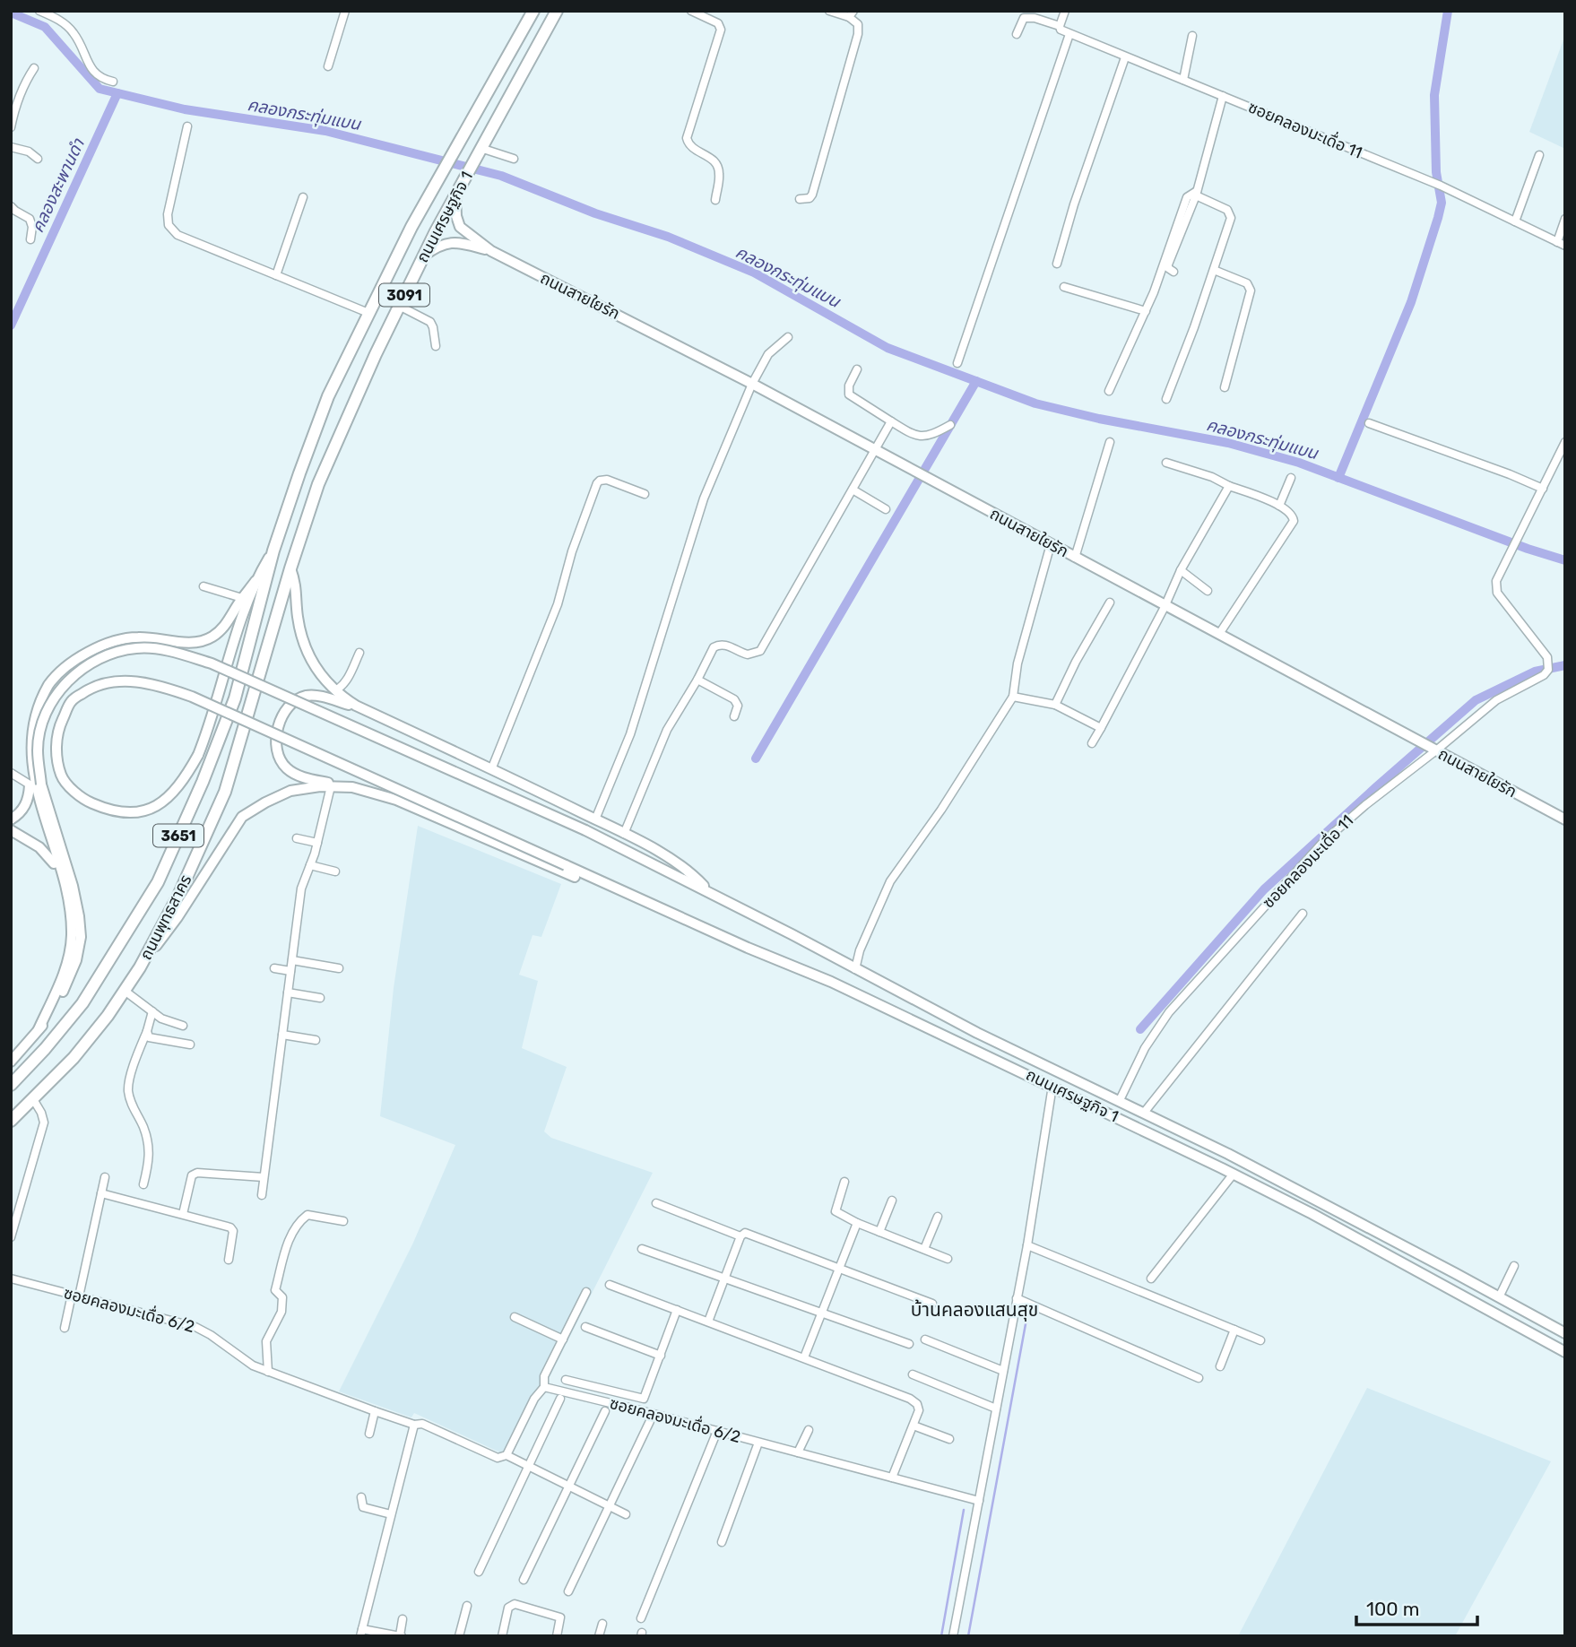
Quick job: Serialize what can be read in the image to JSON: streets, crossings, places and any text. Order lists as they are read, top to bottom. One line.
{"streets":{"main road":["ถนนเศรษฐกิจ 1","3091","ถนนสายใยรัก","3651","ถนนพุทธสาคร"],"street":["ซอยคลองมะเดื่อ 11","ซอยคลองมะเดื่อ 6/2"]},"crossings":[["ซอยคลองมะเดื่อ 11","ถนนเศรษฐกิจ 1"],["ซอยคลองมะเดื่อ 11","ถนนสายใยรัก"],["ถนนเศรษฐกิจ 1","3091"],["ถนนเศรษฐกิจ 1","ถนนสายใยรัก"],["ถนนเศรษฐกิจ 1","ถนนพุทธสาคร"],["3091","ถนนพุทธสาคร"]],"districts":["บ้านคลองแสนสุข"],"water":["คลองกระทุ่มแบน","คลองสะพานดำ"],"scale_bar":"100 m"}
